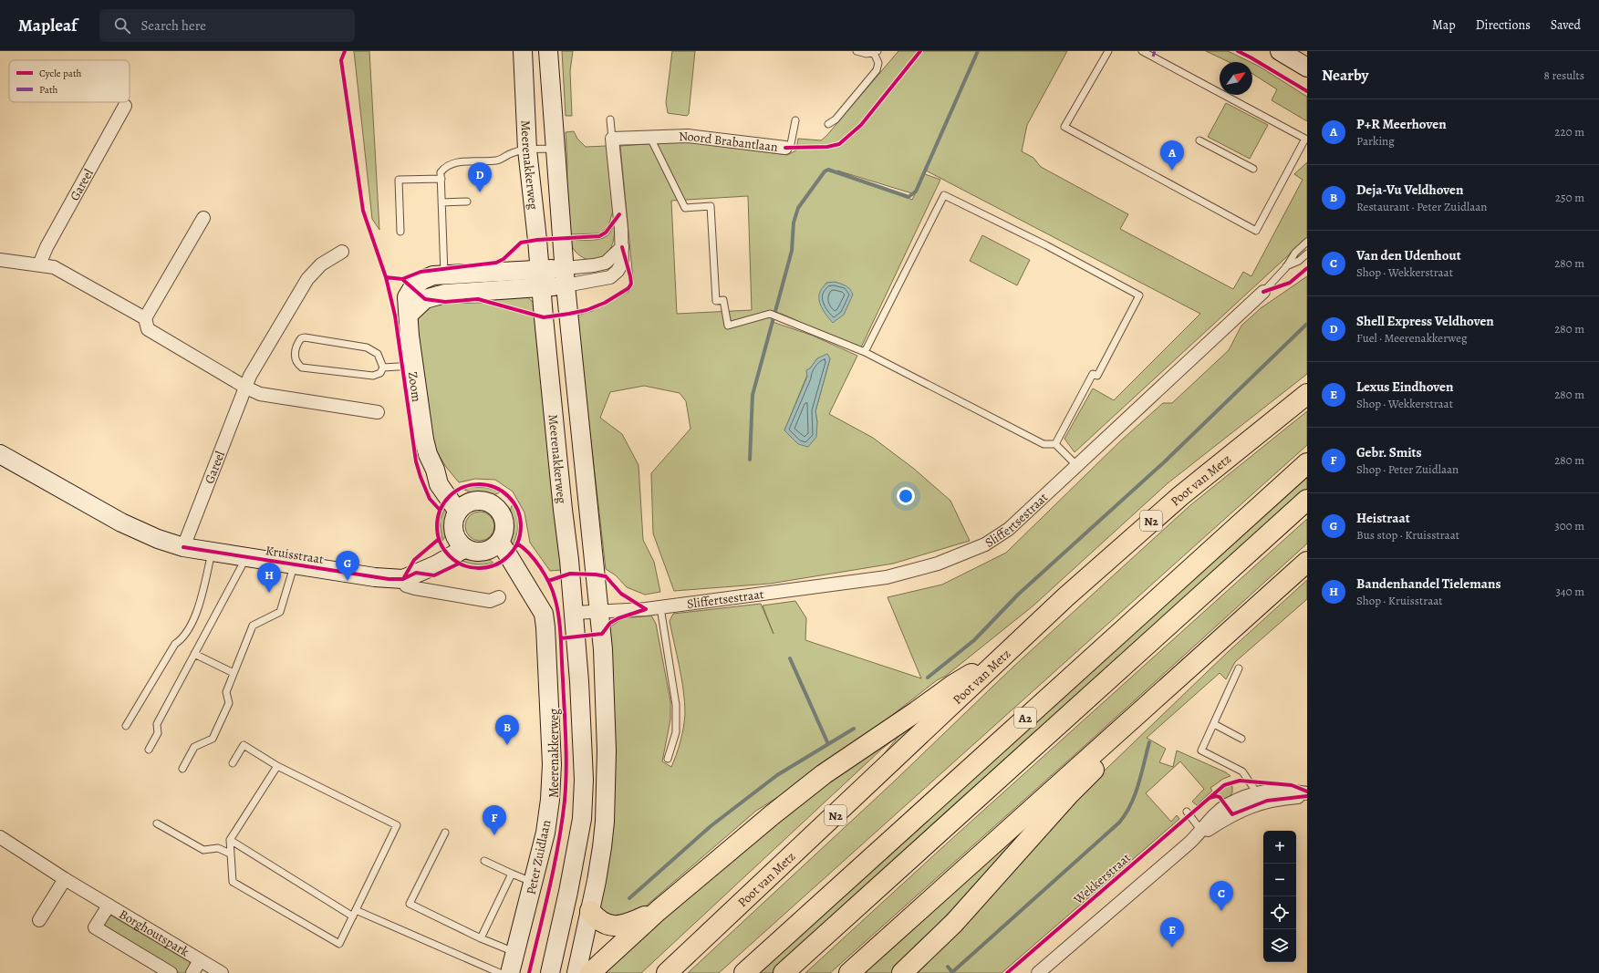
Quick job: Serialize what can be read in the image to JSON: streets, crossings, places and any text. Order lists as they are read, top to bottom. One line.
{"streets":{"highway":["Poot van Metz","N2","A2"],"main road":["Meerenakkerweg","Zoom","Kruisstraat","Peter Zuidlaan"],"street":["Noord Brabantlaan","Gareel","Sliffertsestraat","Borghoutspark"],"cycle path":["Wekkerstraat"]},"crossings":[["Meerenakkerweg","Zoom"],["Meerenakkerweg","Sliffertsestraat"],["Meerenakkerweg","N2"],["Gareel","Kruisstraat"],["Zoom","Peter Zuidlaan"],["Poot van Metz","N2"]],"legend":["Cycle path","Path"],"north":"top right","page":{"header":"Mapleaf","search":"Search here","nav":["Map","Directions","Saved"],"heading":["Nearby","8 results"],"list":[{"mark":"A","name":"P+R Meerhoven","note":"Parking","value":"220 m"},{"mark":"B","name":"Deja-Vu Veldhoven","note":"Restaurant · Peter Zuidlaan","value":"250 m"},{"mark":"C","name":"Van den Udenhout","note":"Shop · Wekkerstraat","value":"280 m"},{"mark":"D","name":"Shell Express Veldhoven","note":"Fuel · Meerenakkerweg","value":"280 m"},{"mark":"E","name":"Lexus Eindhoven","note":"Shop · Wekkerstraat","value":"280 m"},{"mark":"F","name":"Gebr. Smits","note":"Shop · Peter Zuidlaan","value":"280 m"},{"mark":"G","name":"Heistraat","note":"Bus stop · Kruisstraat","value":"300 m"},{"mark":"H","name":"Bandenhandel Tielemans","note":"Shop · Kruisstraat","value":"340 m"}],"pins":["A","D","G","H","B","F","C","E"],"map_buttons":["+","−"]}}
